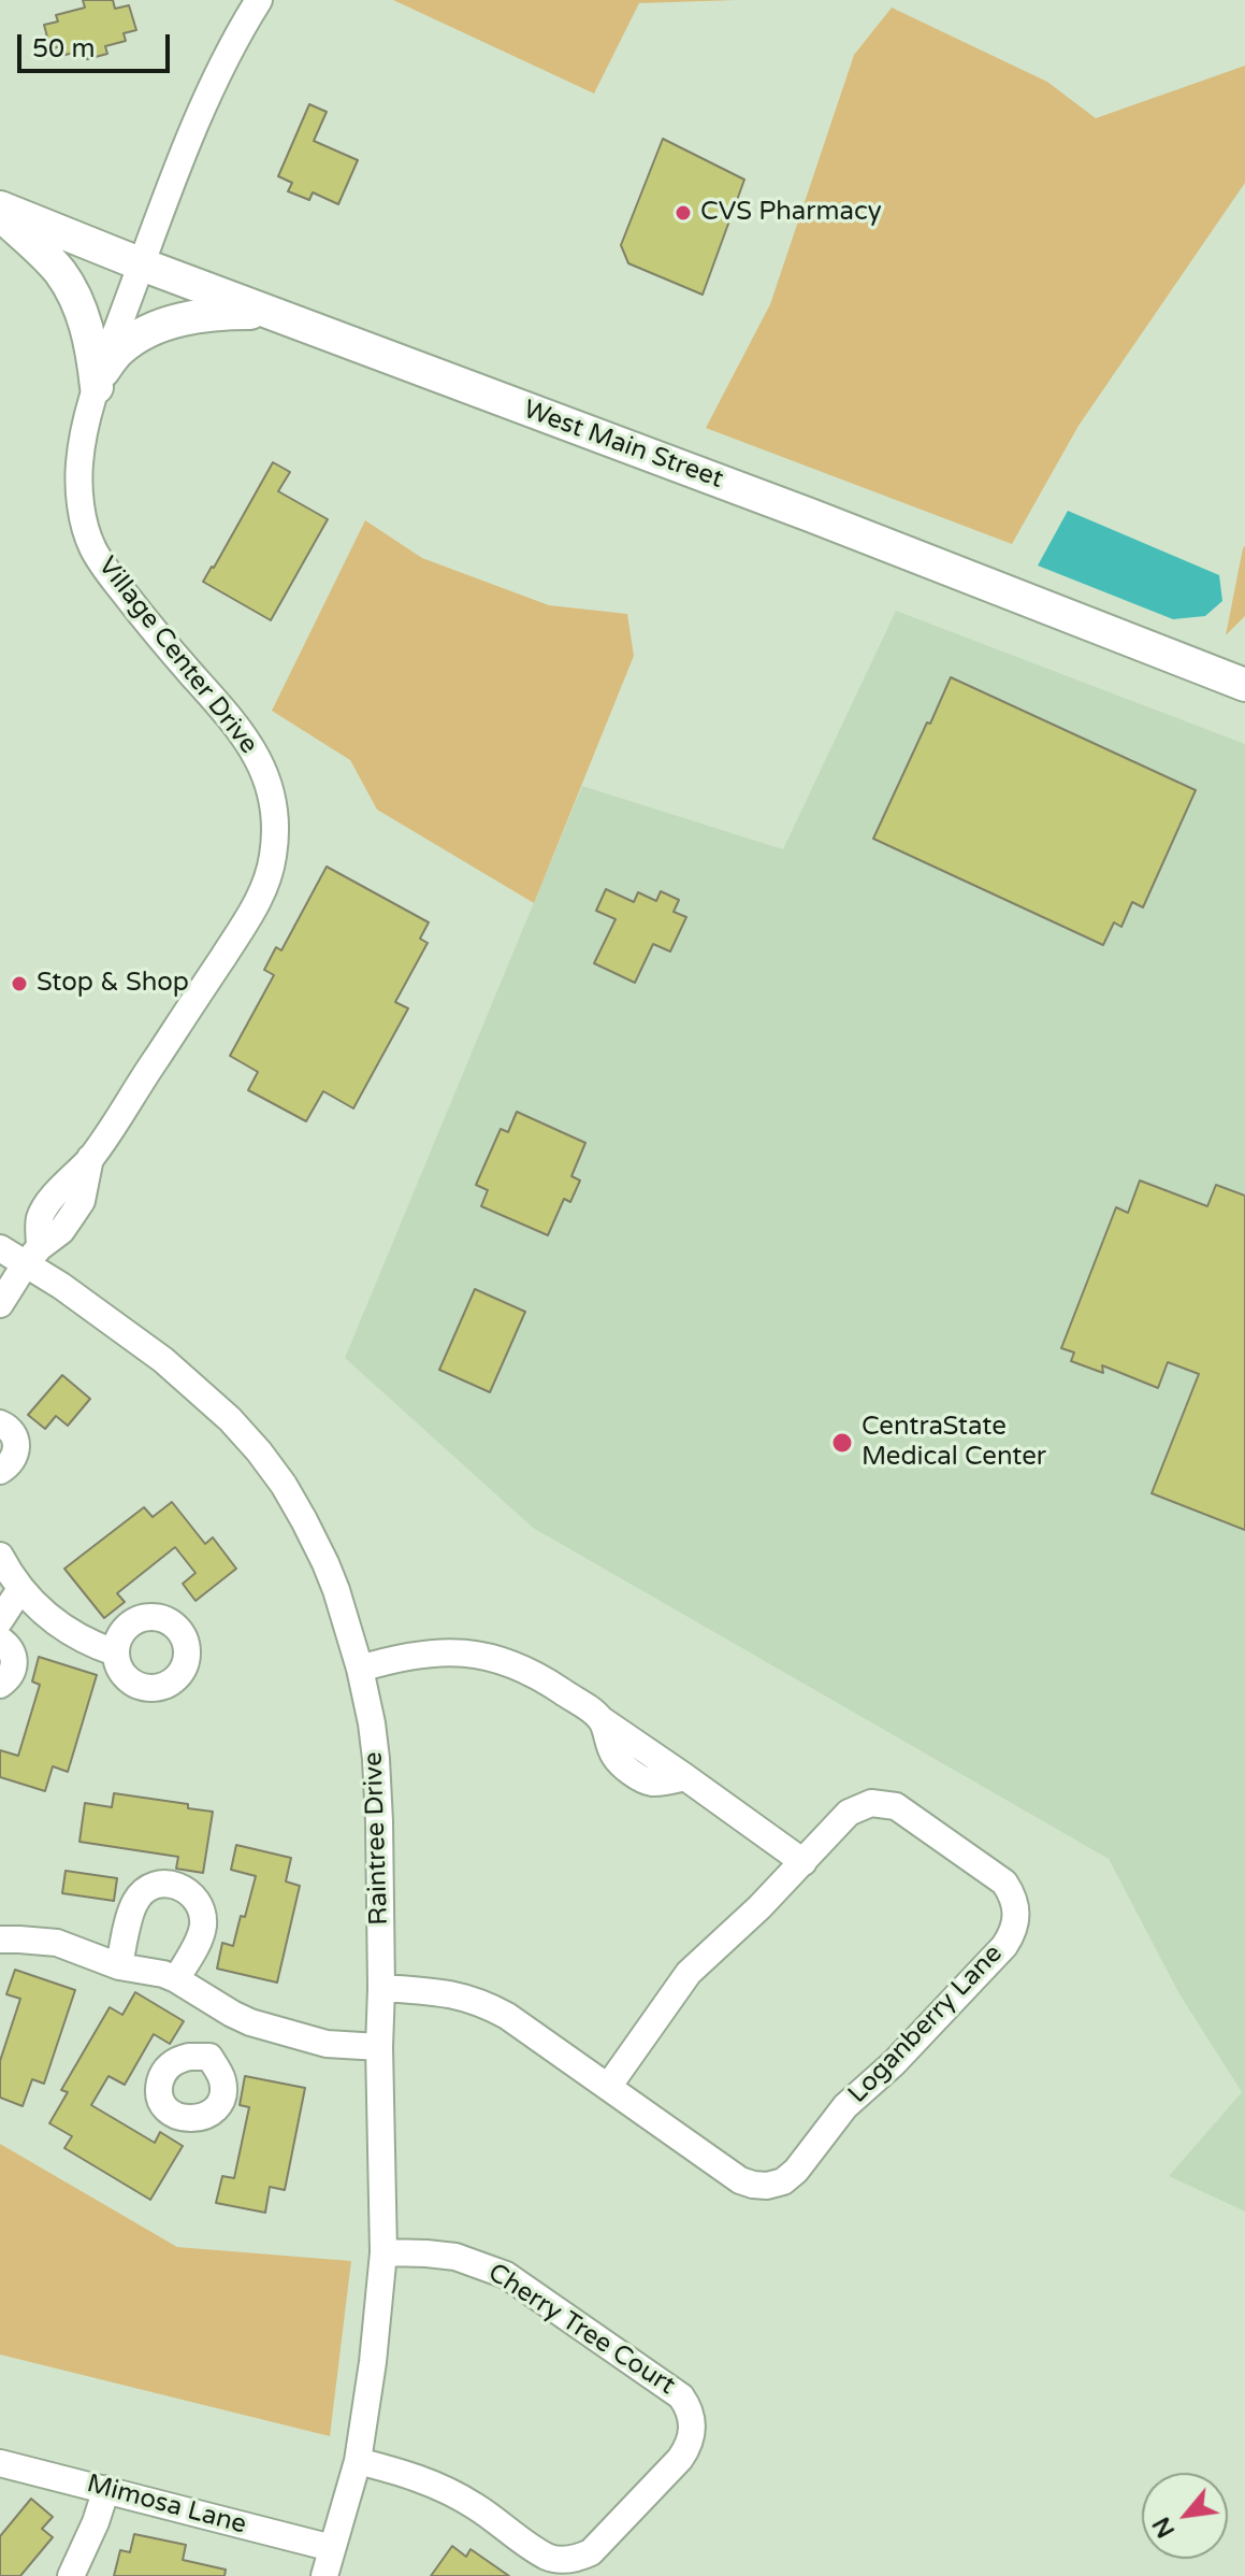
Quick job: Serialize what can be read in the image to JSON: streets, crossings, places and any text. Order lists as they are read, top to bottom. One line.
{"streets":{"main road":["West Main Street"],"street":["Village Center Drive","Raintree Drive","Loganberry Lane","Cherry Tree Court","Mimosa Lane"]},"crossings":[["West Main Street","Village Center Drive"],["Village Center Drive","Raintree Drive"],["Raintree Drive","Loganberry Lane"],["Raintree Drive","Cherry Tree Court"],["Raintree Drive","Mimosa Lane"]],"places":["CVS Pharmacy","Stop & Shop","CentraState Medical Center"],"scale_bar":"50 m","north":"bottom left"}
